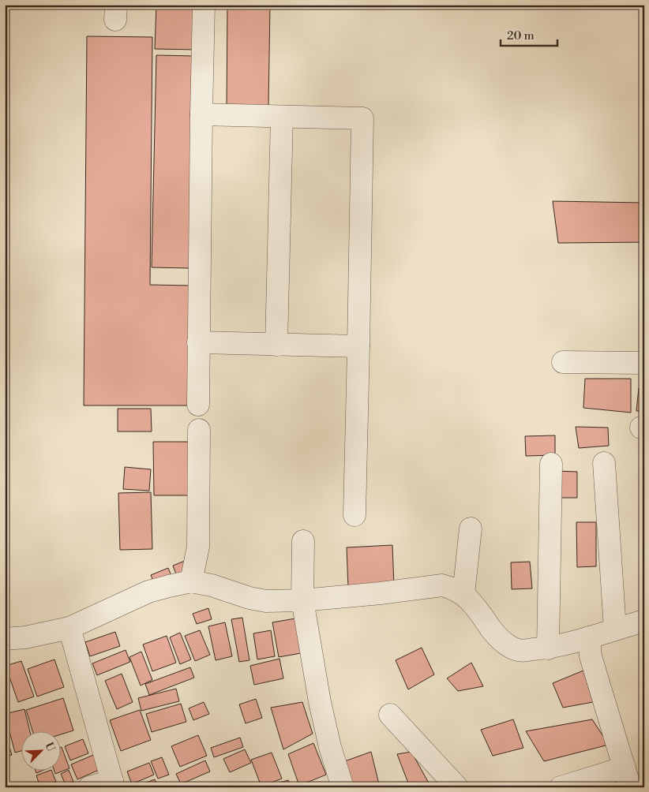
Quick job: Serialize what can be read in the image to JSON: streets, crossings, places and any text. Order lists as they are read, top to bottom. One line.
{"scale_bar":"20 m","north":"top right"}
